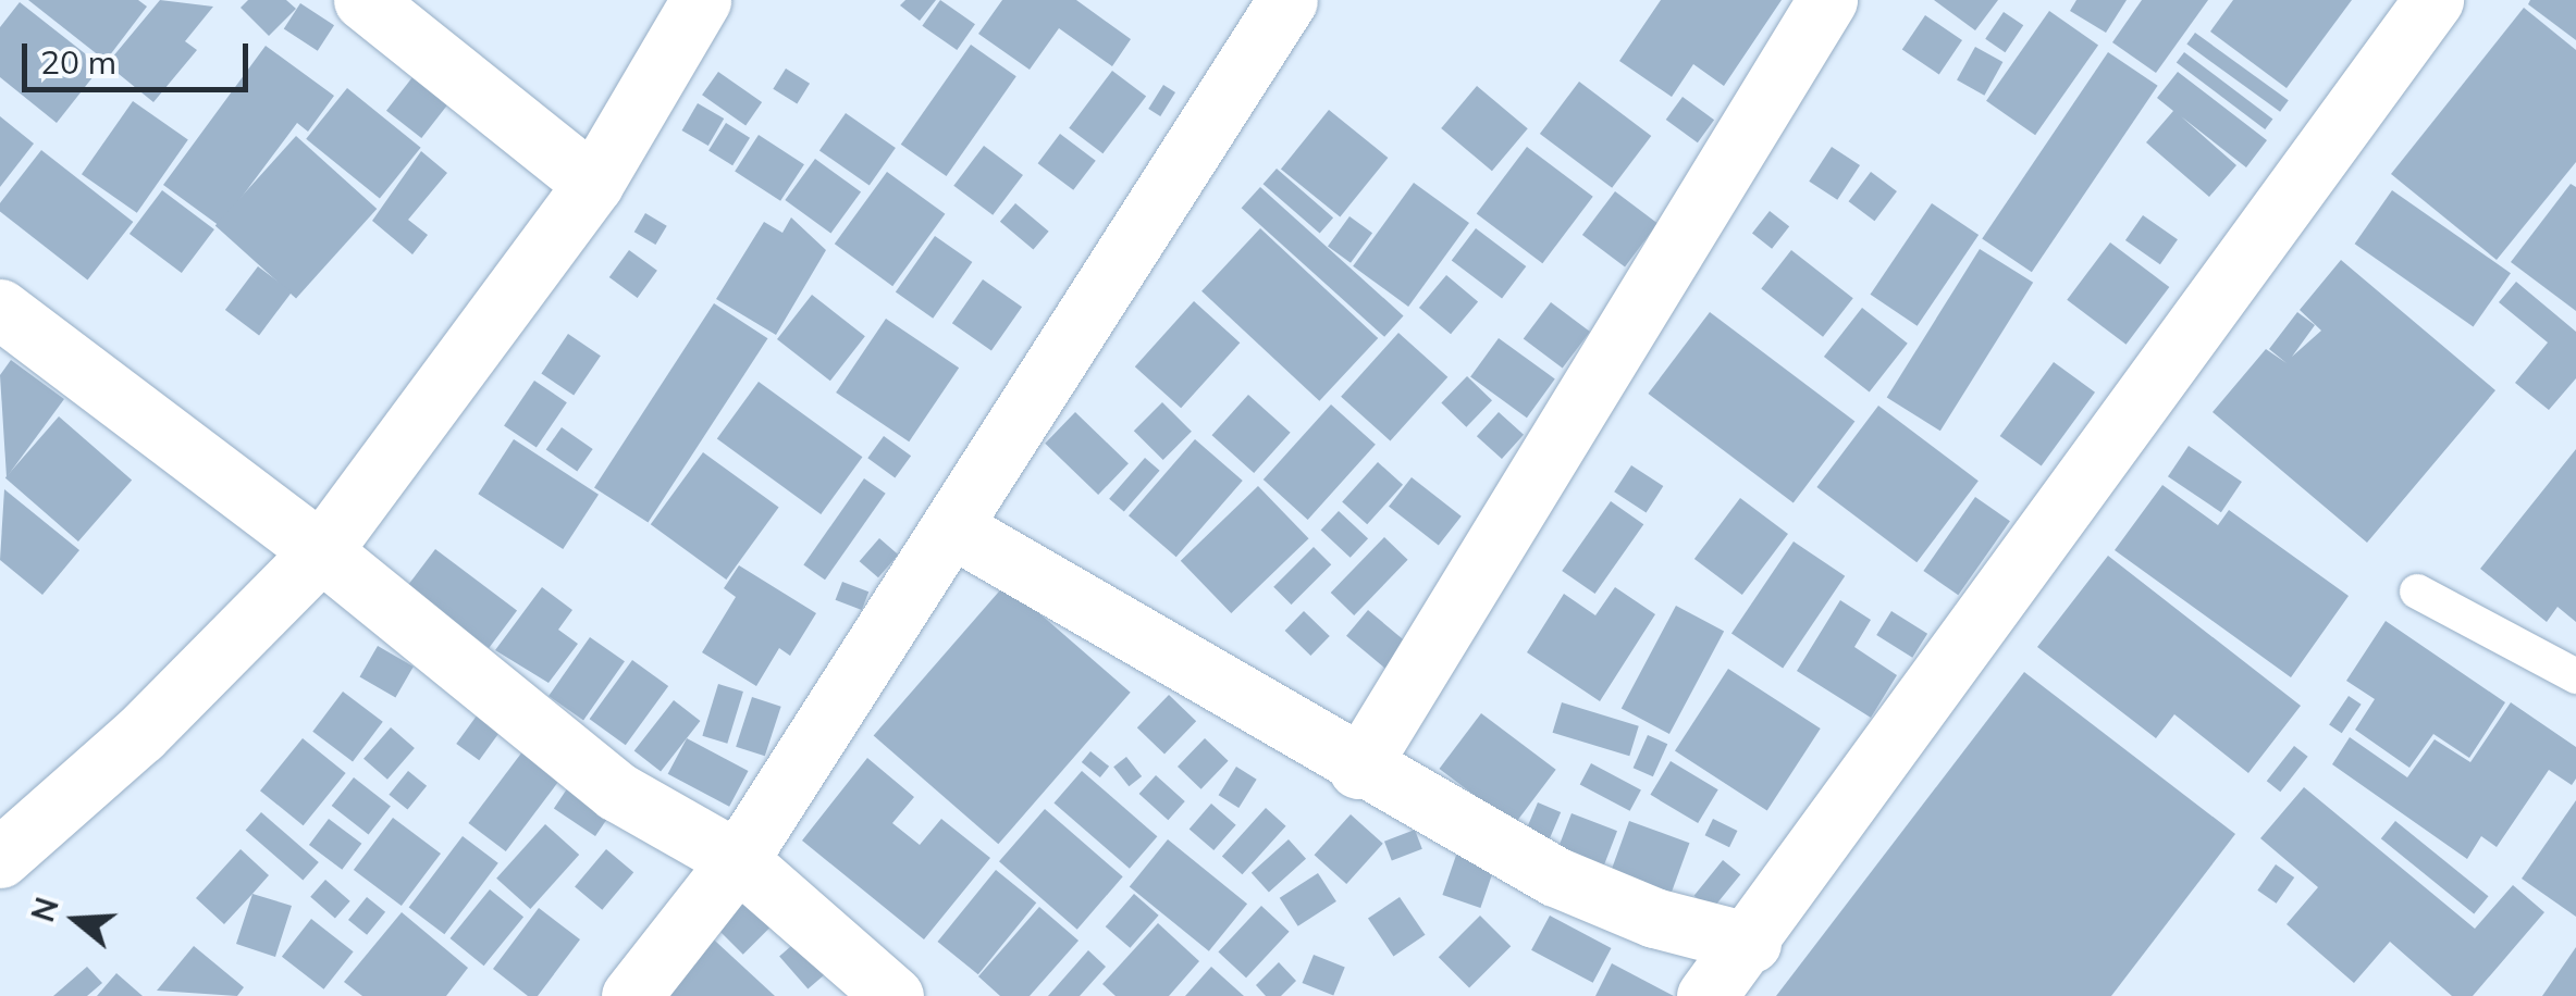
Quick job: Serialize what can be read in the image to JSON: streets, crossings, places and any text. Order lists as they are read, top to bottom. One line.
{"scale_bar":"20 m","north":"left"}
